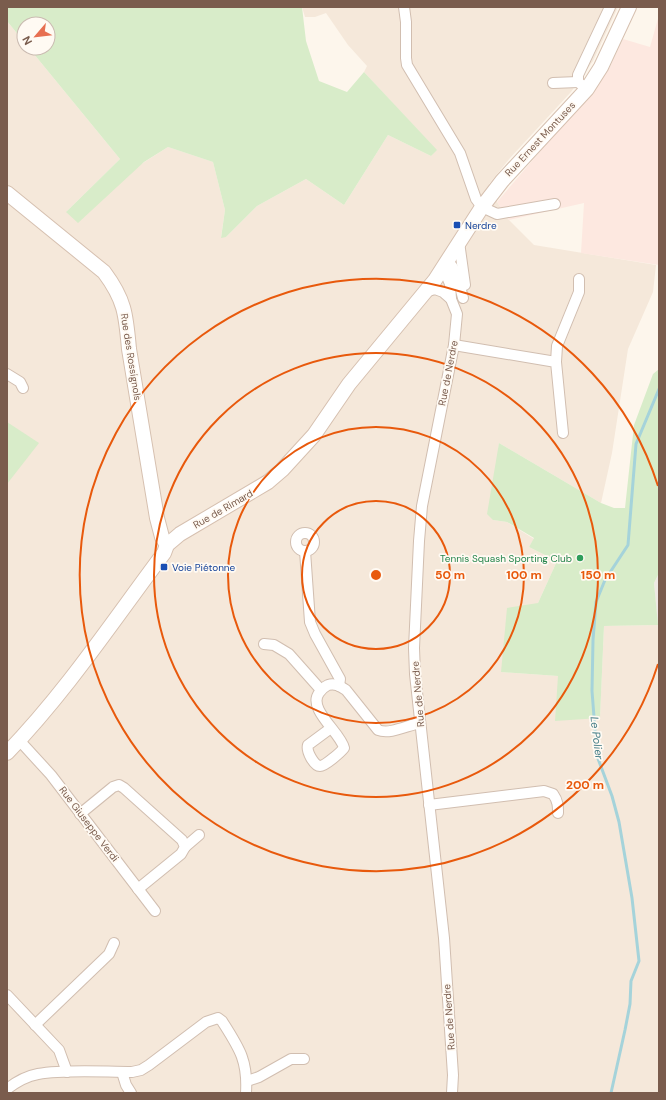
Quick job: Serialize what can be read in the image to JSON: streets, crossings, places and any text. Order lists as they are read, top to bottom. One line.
{"streets":{"street":["Rue Ernest Montuses","Rue des Rossignols","Rue de Nerdre","Rue de Rimard","Rue Giuseppe Verdi"]},"crossings":[["Rue Ernest Montuses","Rue de Nerdre"],["Rue Ernest Montuses","Rue de Rimard"],["Rue des Rossignols","Rue de Rimard"],["Rue de Nerdre","Rue de Rimard"],["Rue de Rimard","Rue Giuseppe Verdi"]],"water":["Le Polier"],"places":{"transit":["Nerdre","Voie Piétonne"],"other":["Tennis Squash Sporting Club"]},"north":"bottom left","rings":["50 m","100 m","150 m","200 m"]}
